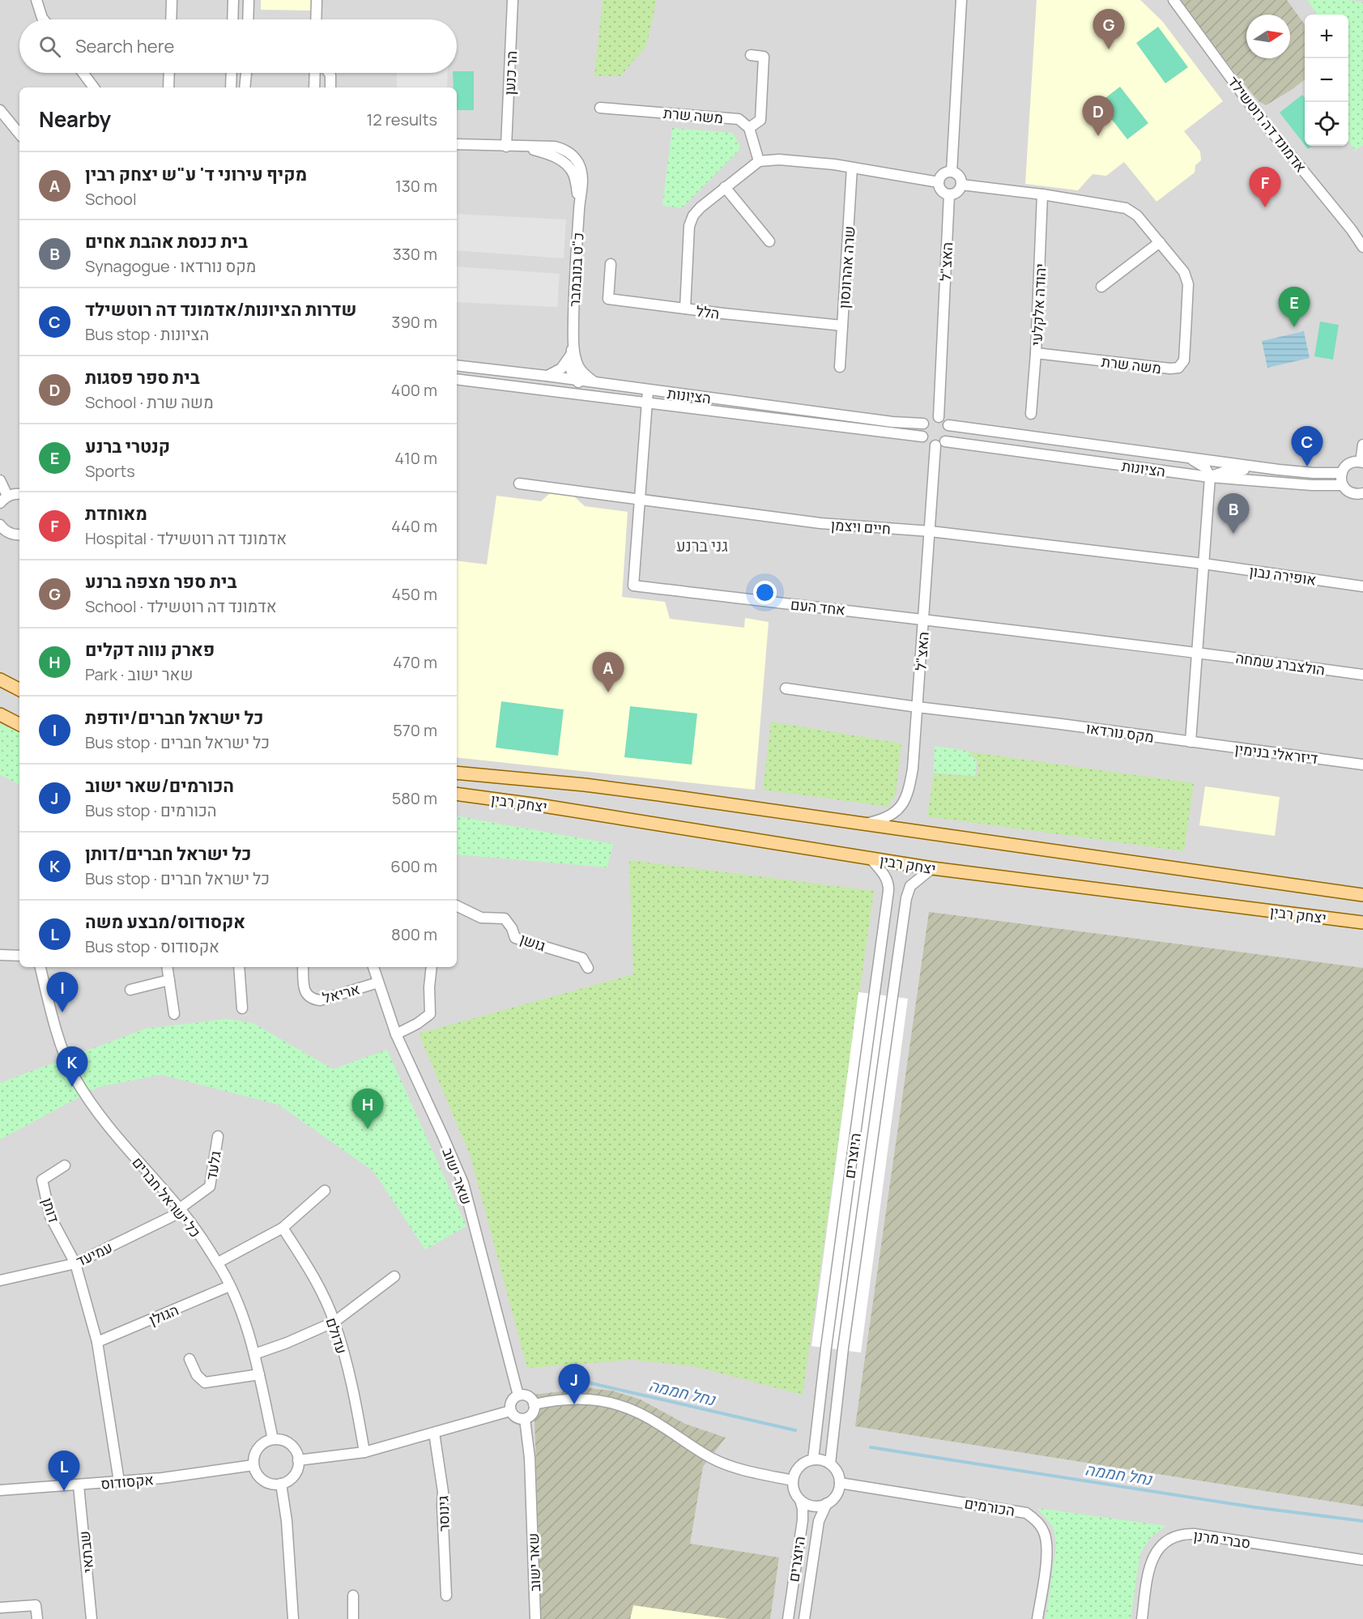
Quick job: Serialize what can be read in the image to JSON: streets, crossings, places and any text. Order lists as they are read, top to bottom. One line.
{"streets":{"main road":["יצחק רבין"],"street":["הר כנען","משה שרת","אדמונד דה רוטשילד","האצ\"ל","שרה אהרונסון","כ\"ט בנובמבר","יהודה אלקלעי","הלל","הציונות","חיים ויצמן","אופירה נבון","אחד העם","הולצברג שמחה","מקס נורדאו","דיזראלי בנימין","גושן","אריאל","היוצרים","גלעד","שאר ישוב","כל ישראל חברים","דותן","עמיעד","הגולן","עדולם","אקסודוס","הכורמים","גינוסר","סברי מרנן","שבתאי"]},"crossings":[["הר כנען","כ\"ט בנובמבר"],["משה שרת","האצ\"ל"],["משה שרת","יהודה אלקלעי"],["האצ\"ל","הציונות"],["האצ\"ל","חיים ויצמן"],["האצ\"ל","אחד העם"],["האצ\"ל","מקס נורדאו"],["האצ\"ל","יצחק רבין"],["שרה אהרונסון","הלל"],["כ\"ט בנובמבר","הציונות"],["הציונות","אחד העם"],["חיים ויצמן","אופירה נבון"],["חיים ויצמן","אחד העם"],["אחד העם","הולצברג שמחה"],["מקס נורדאו","דיזראלי בנימין"],["יצחק רבין","היוצרים"],["אריאל","שאר ישוב"],["היוצרים","הכורמים"],["גלעד","כל ישראל חברים"],["גלעד","עמיעד"],["כל ישראל חברים","עמיעד"],["כל ישראל חברים","הגולן"],["כל ישראל חברים","אקסודוס"],["דותן","עמיעד"],["אקסודוס","שבתאי"]],"districts":["גני ברנע"],"water":["נחל חממה"],"north":"right","page":{"pins":["G","D","F","E","C","B","A","I","K","H","J","L"],"map_buttons":["+","−"],"search":"Search here","heading":["Nearby","12 results"],"list":[{"mark":"A","name":"מקיף עירוני ד' ע\"ש יצחק רבין","note":"School","value":"130 m"},{"mark":"B","name":"בית כנסת אהבת אחים","note":"Synagogue · מקס נורדאו","value":"330 m"},{"mark":"C","name":"שדרות הציונות/אדמונד דה רוטשילד","note":"Bus stop · הציונות","value":"390 m"},{"mark":"D","name":"בית ספר פסגות","note":"School · משה שרת","value":"400 m"},{"mark":"E","name":"קנטרי ברנע","note":"Sports","value":"410 m"},{"mark":"F","name":"מאוחדת","note":"Hospital · אדמונד דה רוטשילד","value":"440 m"},{"mark":"G","name":"בית ספר מצפה ברנע","note":"School · אדמונד דה רוטשילד","value":"450 m"},{"mark":"H","name":"פארק נווה דקלים","note":"Park · שאר ישוב","value":"470 m"},{"mark":"I","name":"כל ישראל חברים/יודפת","note":"Bus stop · כל ישראל חברים","value":"570 m"},{"mark":"J","name":"הכורמים/שאר ישוב","note":"Bus stop · הכורמים","value":"580 m"},{"mark":"K","name":"כל ישראל חברים/דותן","note":"Bus stop · כל ישראל חברים","value":"600 m"},{"mark":"L","name":"אקסודוס/מבצע משה","note":"Bus stop · אקסודוס","value":"800 m"}]}}
